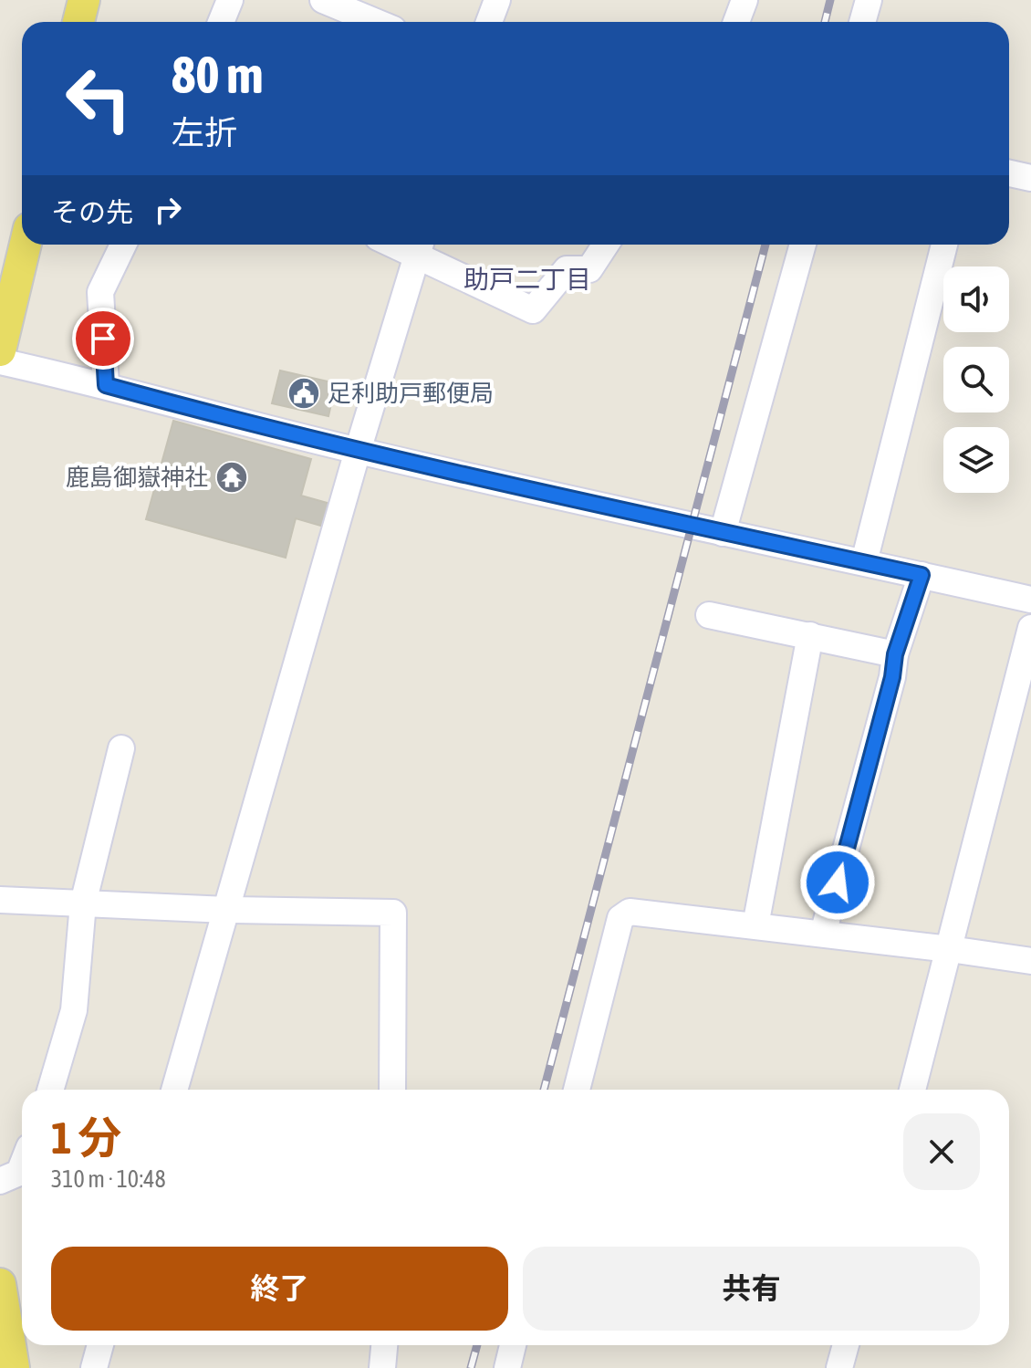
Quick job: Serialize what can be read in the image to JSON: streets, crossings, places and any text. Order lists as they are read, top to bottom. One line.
{"districts":["助戸二丁目"],"places":{"public building":["足利助戸郵便局"],"temple":["鹿島御嶽神社"]},"page":{"turn":["80 m","左折"],"then":"その先","heading":["1 分","310 m · 10:48"],"buttons":["終了","共有"]}}
